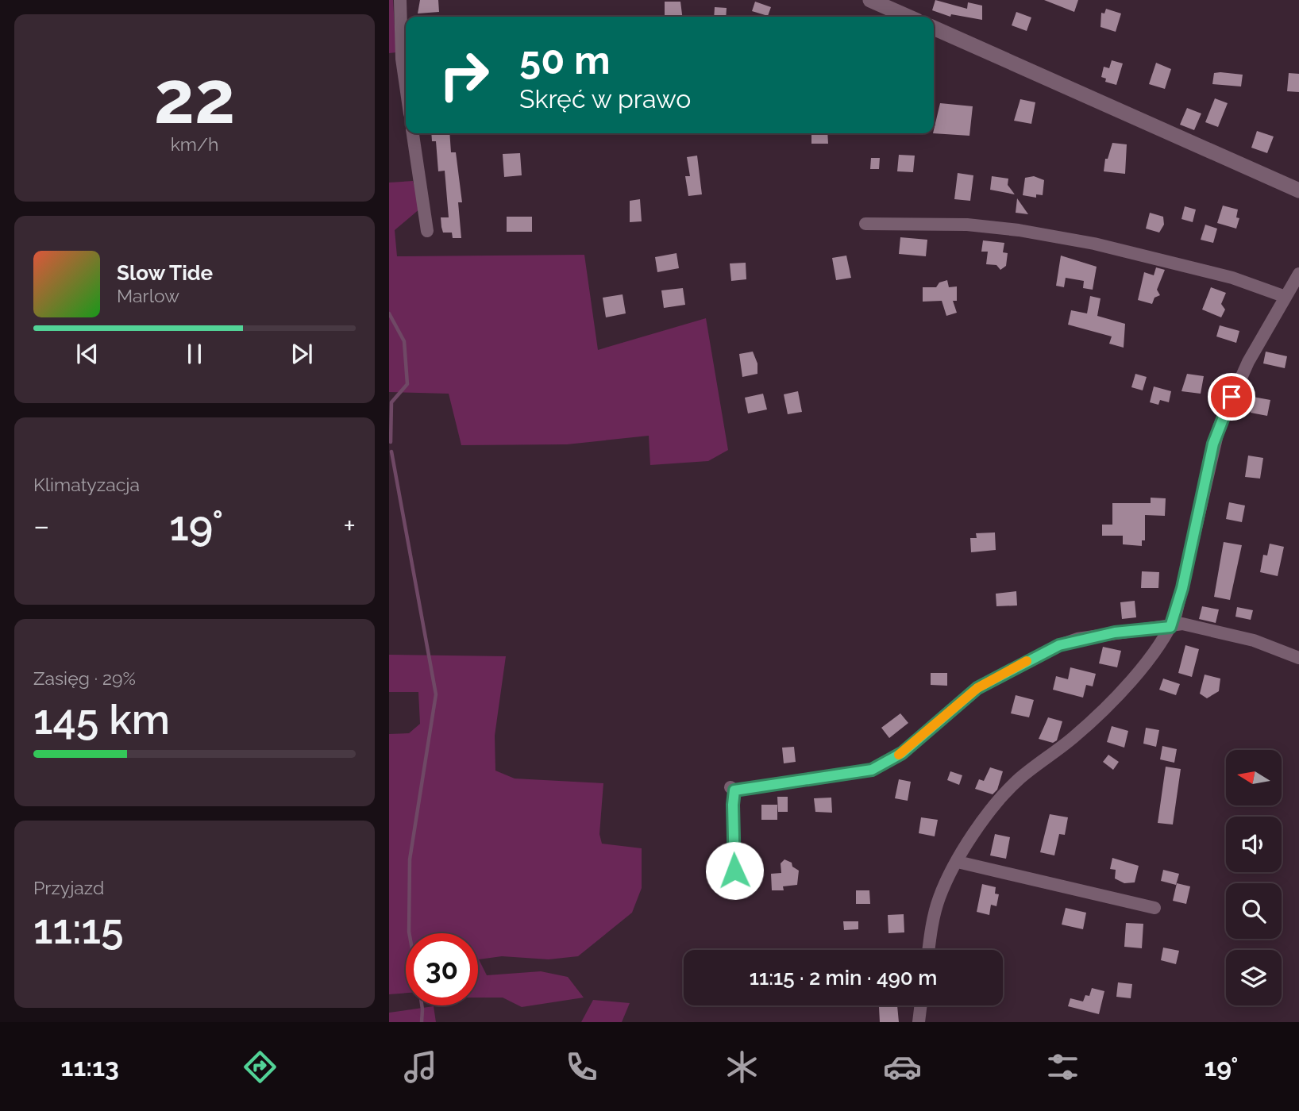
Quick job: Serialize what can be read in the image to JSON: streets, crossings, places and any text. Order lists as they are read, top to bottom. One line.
{"north":"left","page":{"tile":[["22","km/h"],"Klimatyzacja",["Zasięg · 29%","145 km"],["Przyjazd","11:15"]],"turn":["50 m","Skręć w prawo"],"song":["Slow Tide","Marlow"],"heat":["−","19°","+"],"limit":"30","trip":"11:15 · 2 min · 490 m","tabs":["11:13","19°"]}}
